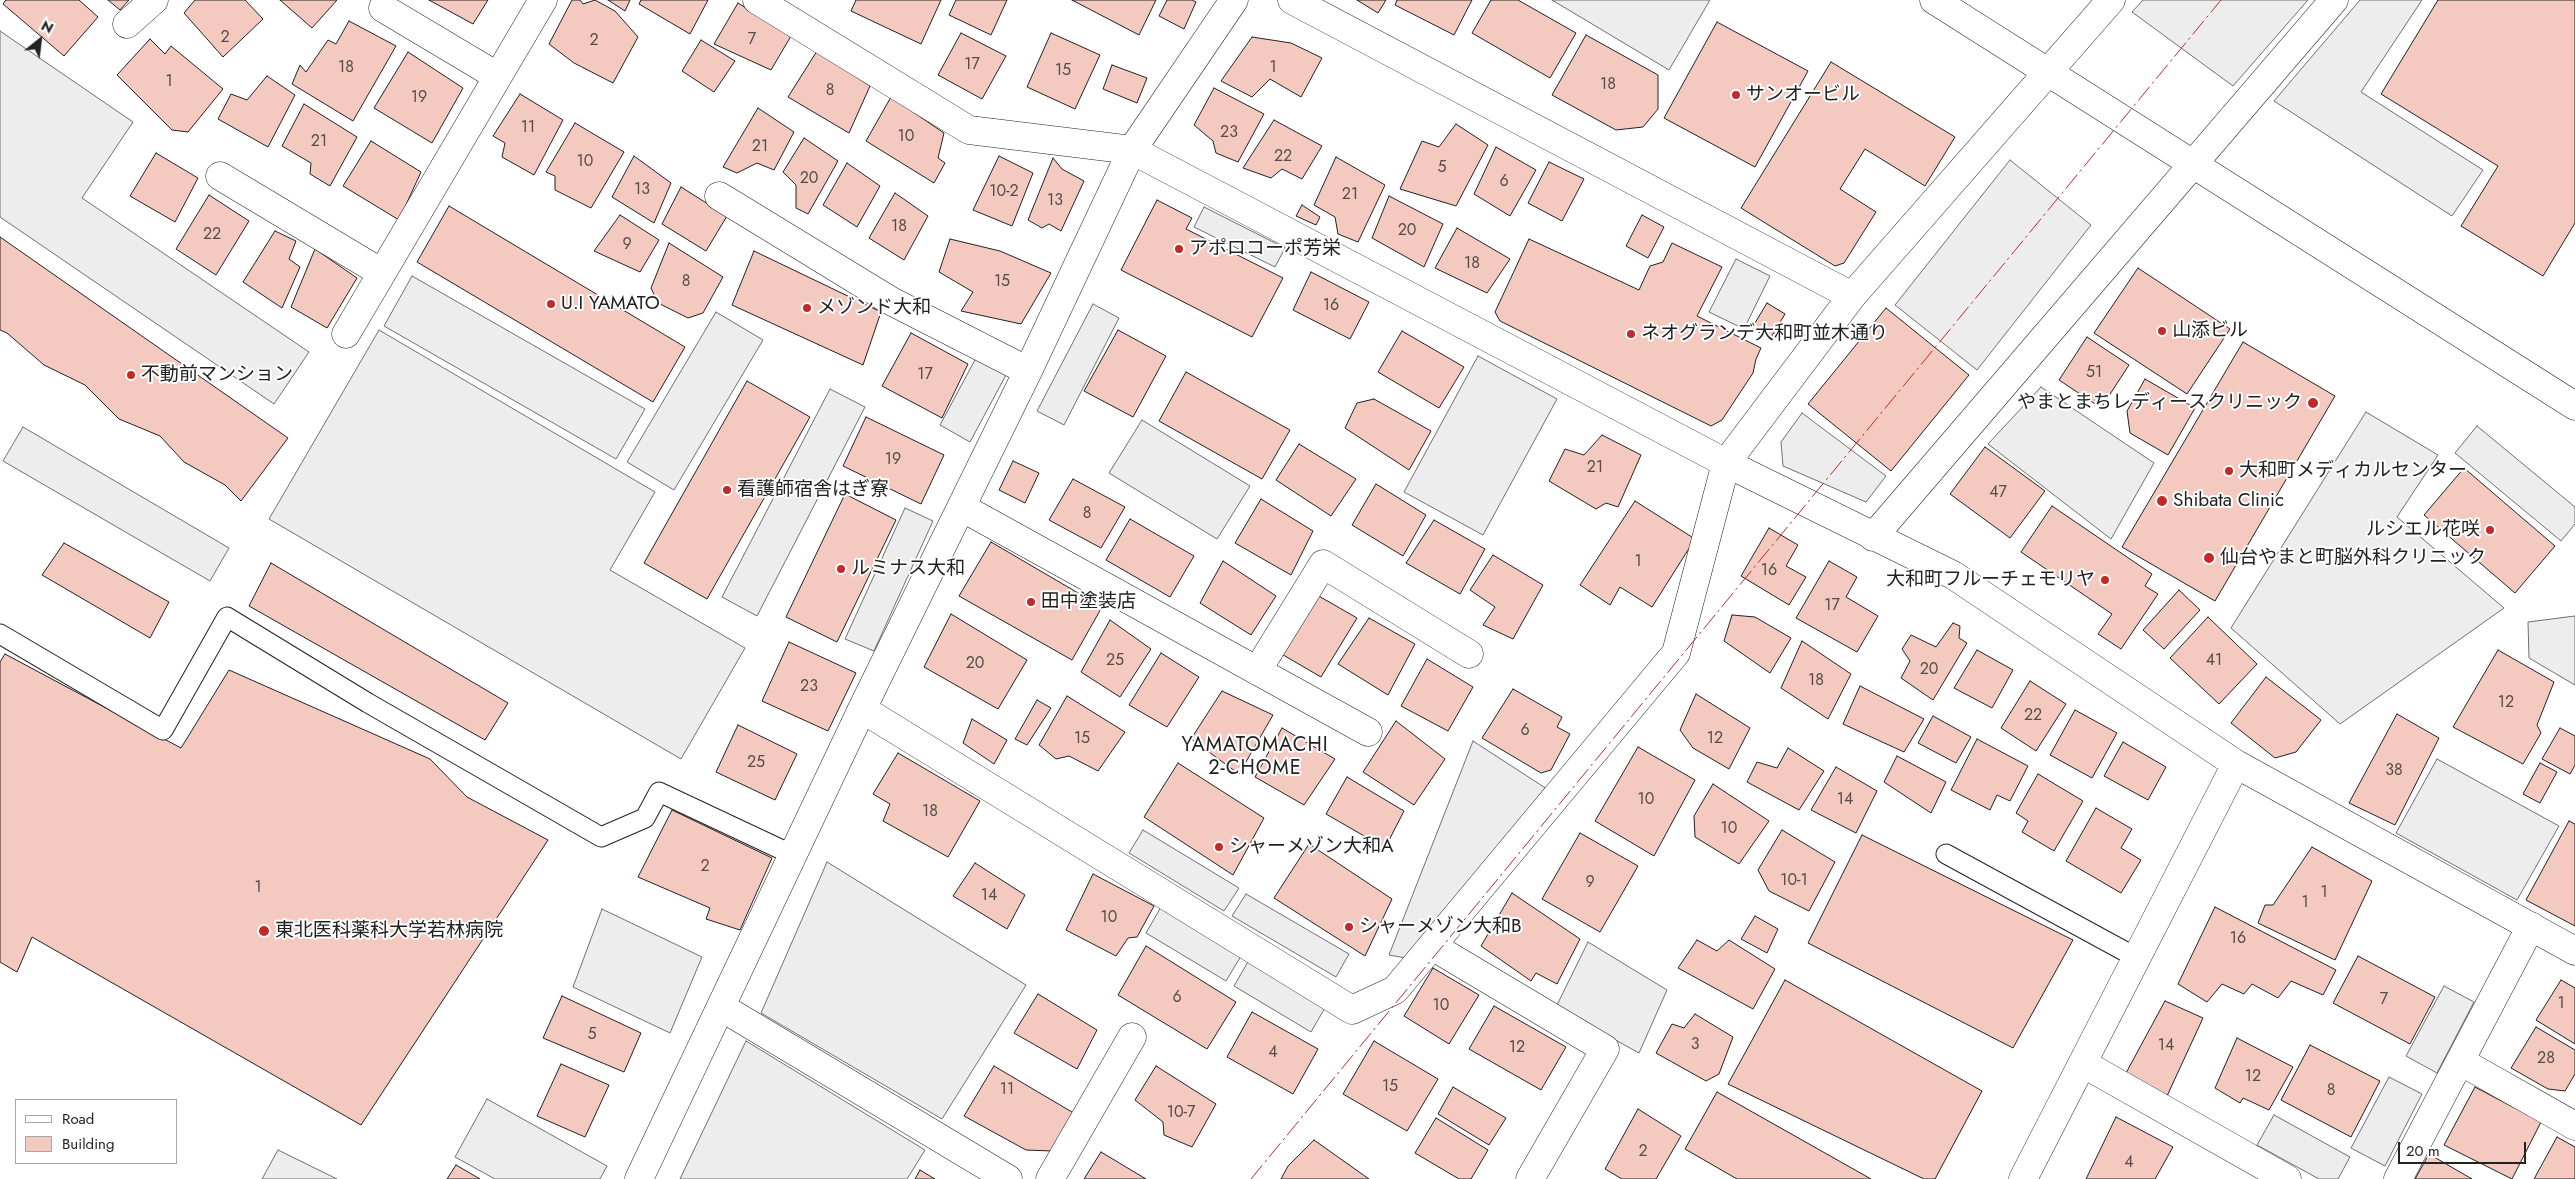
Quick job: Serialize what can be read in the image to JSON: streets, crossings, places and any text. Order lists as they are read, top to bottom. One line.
{"districts":["YAMATOMACHI 2-CHOME"],"places":["サンオービル","アポロコーポ芳栄","U.I YAMATO","メゾンド大和","山添ビル","ネオグランデ大和町並木通り","不動前マンション","やまとまちレディースクリニック","大和町メディカルセンター","看護師宿舎はぎ寮","Shibata Clinic","ルシエル花咲","仙台やまと町脳外科クリニック","ルミナス大和","大和町フルーチェモリヤ","田中塗装店","シャーメゾン大和A","シャーメゾン大和B","東北医科薬科大学若林病院"],"house_numbers":["2","7","2","17","18","1","15","1","18","8","19","11","23","10","21","21","22","10","5","20","6","13","10-2","21","13","18","20","22","9","18","8","15","16","51","17","19","21","47","8","1","16","17","25","41","20","20","18","23","12","22","6","15","12","25","38","10","14","18","10","2","10-1","9","1","1","14","1","10","16","6","7","1","10","5","3","14","12","4","28","12","15","11","8","10-7","2","4"],"legend":["Road","Building"],"scale_bar":"20 m","north":"top right"}
